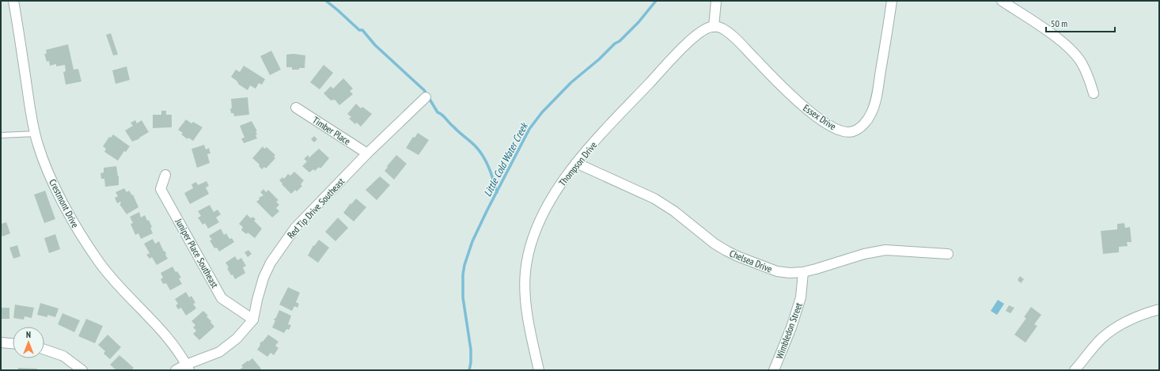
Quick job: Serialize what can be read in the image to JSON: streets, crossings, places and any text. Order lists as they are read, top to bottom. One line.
{"streets":{"street":["Essex Drive","Timber Place","Thompson Drive","Crestmont Drive","Red Tip Drive Southeast","Juniper Place Southeast","Chelsea Drive","Wimbledon Street"]},"crossings":[["Essex Drive","Thompson Drive"],["Timber Place","Red Tip Drive Southeast"],["Thompson Drive","Chelsea Drive"],["Crestmont Drive","Red Tip Drive Southeast"],["Red Tip Drive Southeast","Juniper Place Southeast"],["Chelsea Drive","Wimbledon Street"]],"water":["Little Cold Water Creek"],"scale_bar":"50 m","north":"top"}
